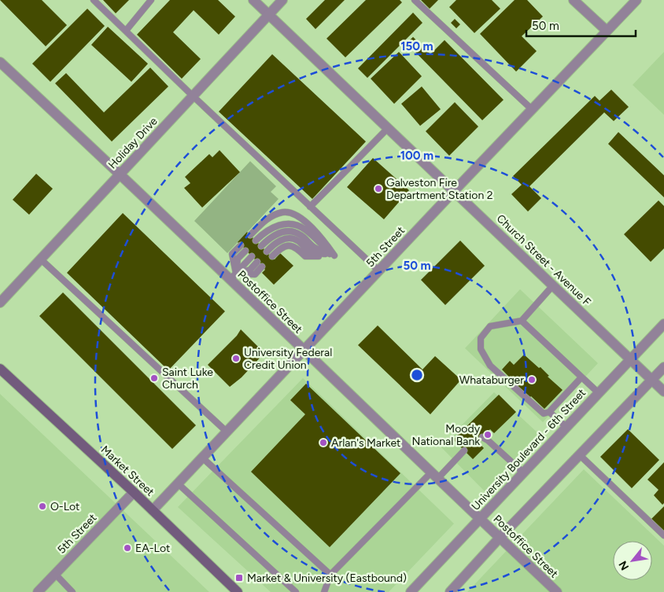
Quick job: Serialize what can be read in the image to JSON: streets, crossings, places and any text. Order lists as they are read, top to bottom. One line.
{"streets":{"main road":["Market Street"],"street":["Holiday Drive","5th Street","Church Street - Avenue F","Postoffice Street","University Boulevard - 6th Street"]},"crossings":[["Holiday Drive","Church Street - Avenue F"],["Holiday Drive","Postoffice Street"],["5th Street","Church Street - Avenue F"],["5th Street","Postoffice Street"],["5th Street","Market Street"],["Church Street - Avenue F","University Boulevard - 6th Street"],["Postoffice Street","University Boulevard - 6th Street"]],"places":{"other":["Galveston Fire Department Station 2","University Federal Credit Union","Saint Luke Church","Whataburger","Moody National Bank","Arlan's Market","O-Lot","EA-Lot"],"transit":["Market & University (Eastbound)"]},"scale_bar":"50 m","north":"bottom left","rings":["150 m","100 m","50 m"]}
